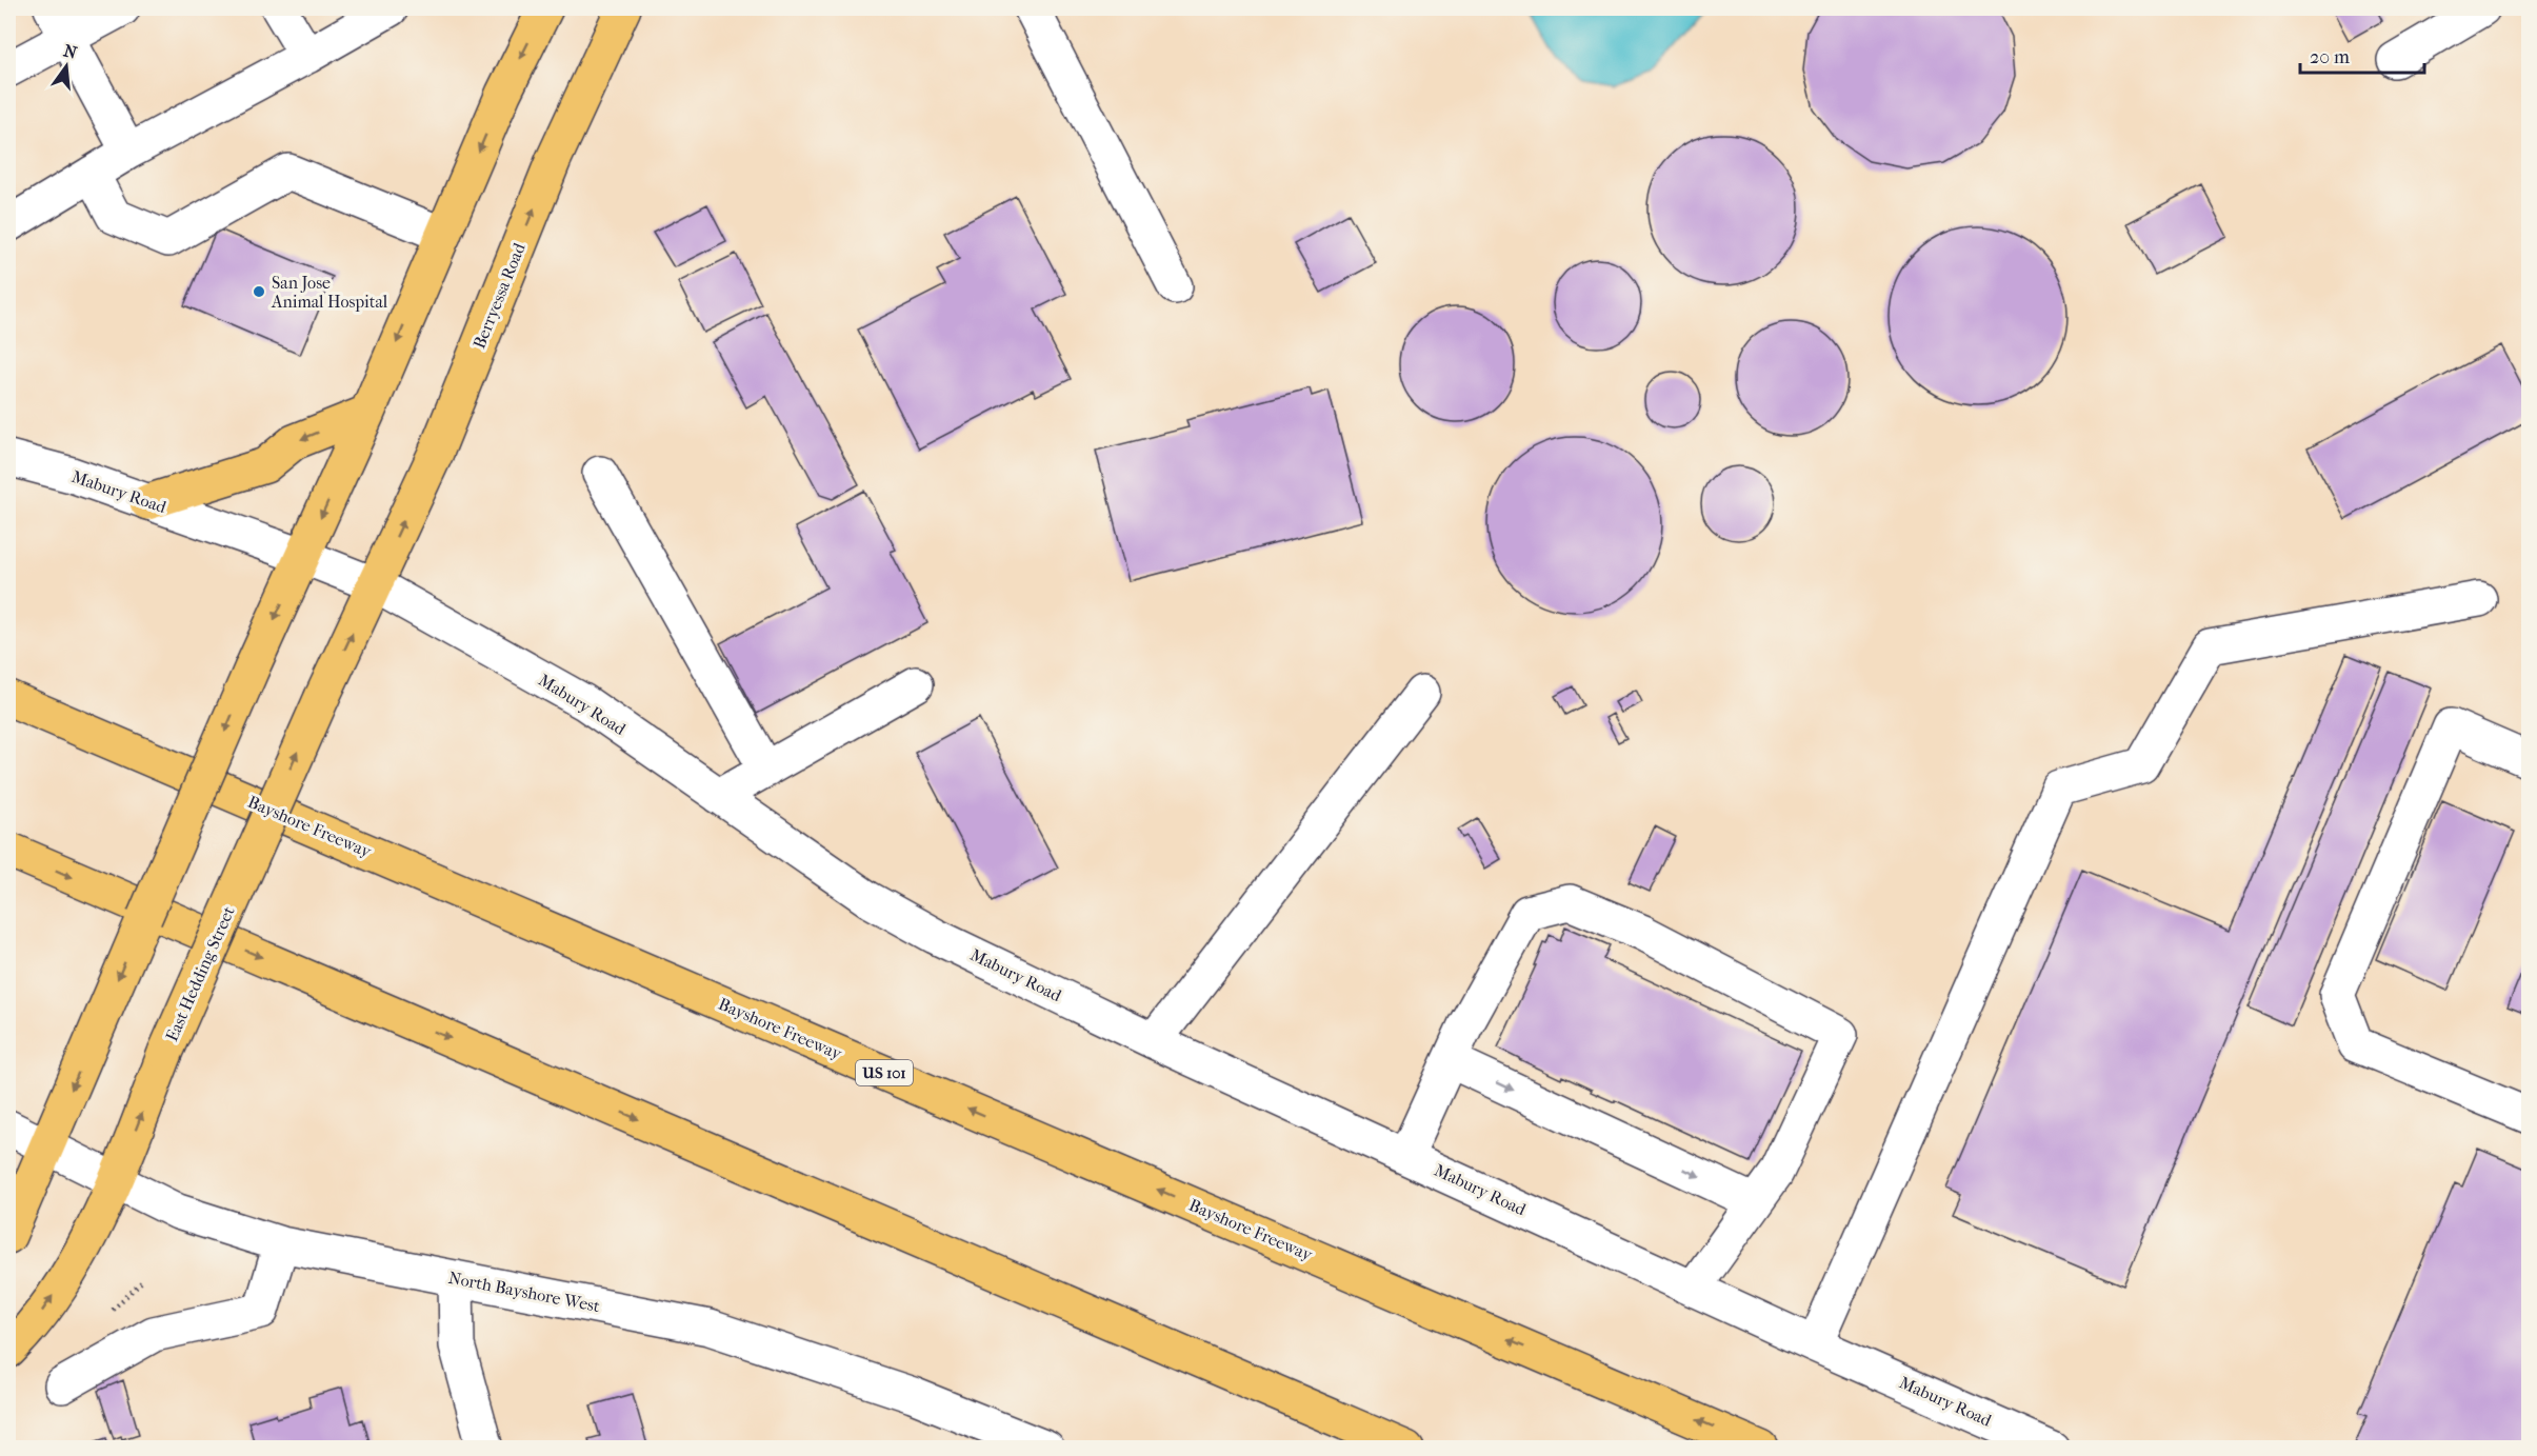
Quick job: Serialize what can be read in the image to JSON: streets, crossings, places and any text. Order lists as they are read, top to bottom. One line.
{"streets":{"main road":["Berryessa Road","Bayshore Freeway","East Hedding Street","US 101"],"street":["Mabury Road","North Bayshore West"]},"crossings":[["Berryessa Road","Mabury Road"],["Berryessa Road","East Hedding Street"],["Mabury Road","East Hedding Street"],["East Hedding Street","North Bayshore West"]],"places":["San Jose Animal Hospital"],"scale_bar":"20 m","north":"top"}
